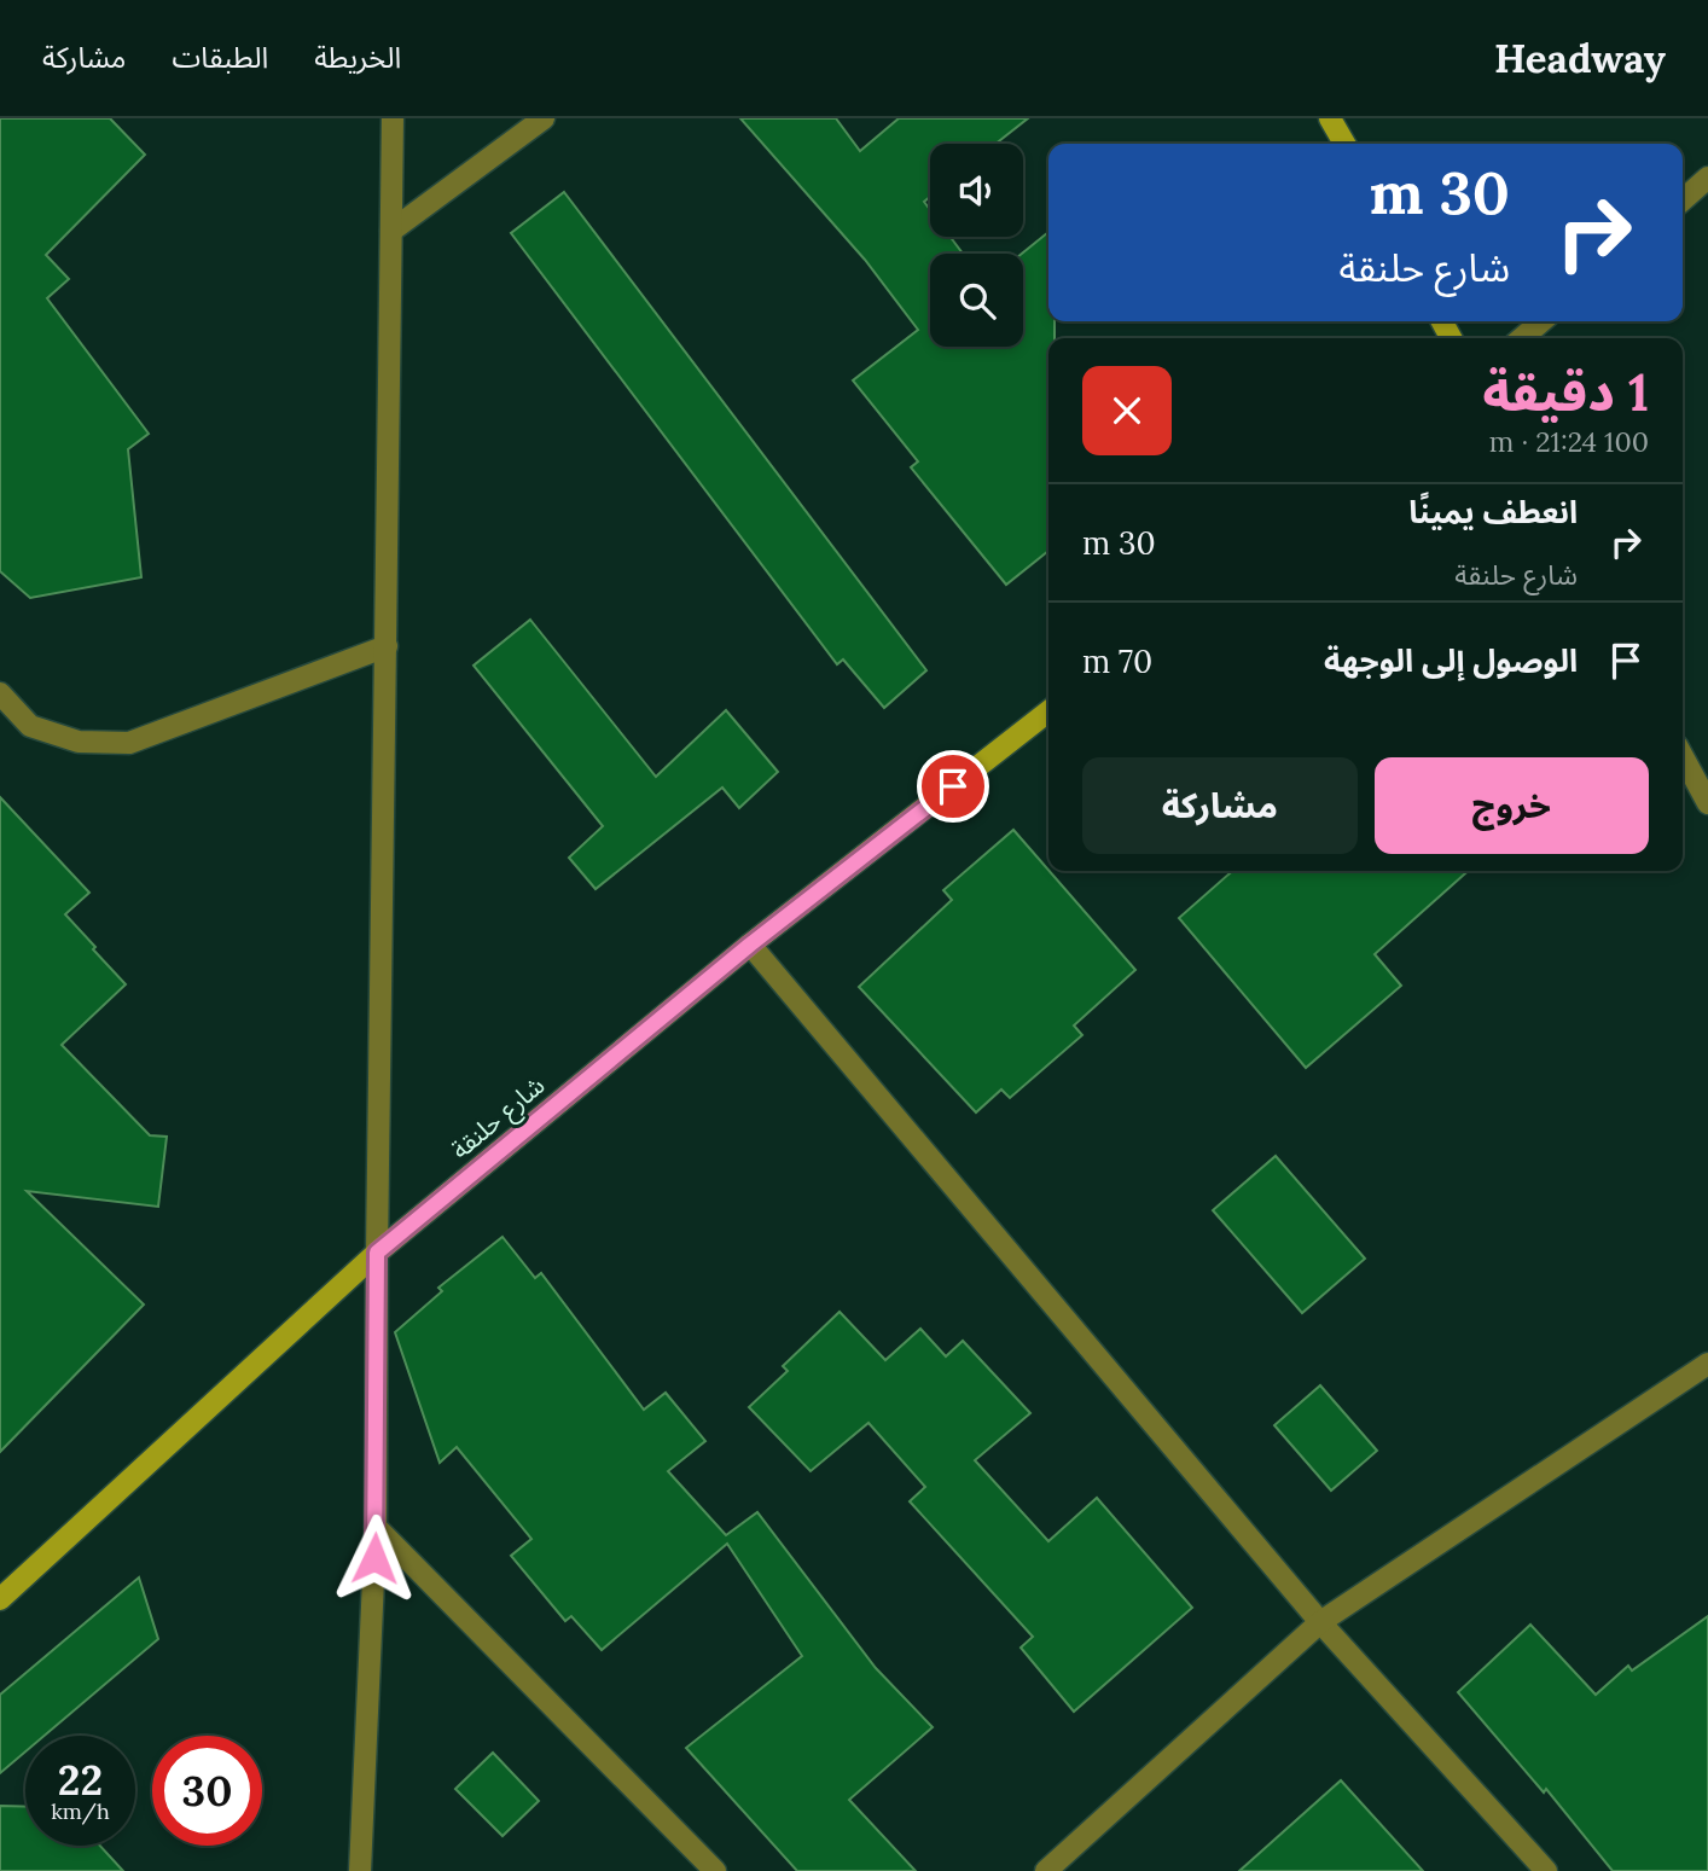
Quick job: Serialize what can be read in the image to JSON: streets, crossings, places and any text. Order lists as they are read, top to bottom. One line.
{"streets":{"street":["شارع حلنقة"]},"page":{"header":"Headway","nav":["الخريطة","الطبقات","مشاركة"],"turn":["30 m","شارع حلنقة"],"heading":["1 دقيقة","100 m · 21:24"],"list":[{"name":"انعطف يمينًا","note":"شارع حلنقة","value":"30 m"},{"name":"الوصول إلى الوجهة","value":"70 m"}],"buttons":["خروج","مشاركة"],"speed":"22 km/h","limit":"30"}}
